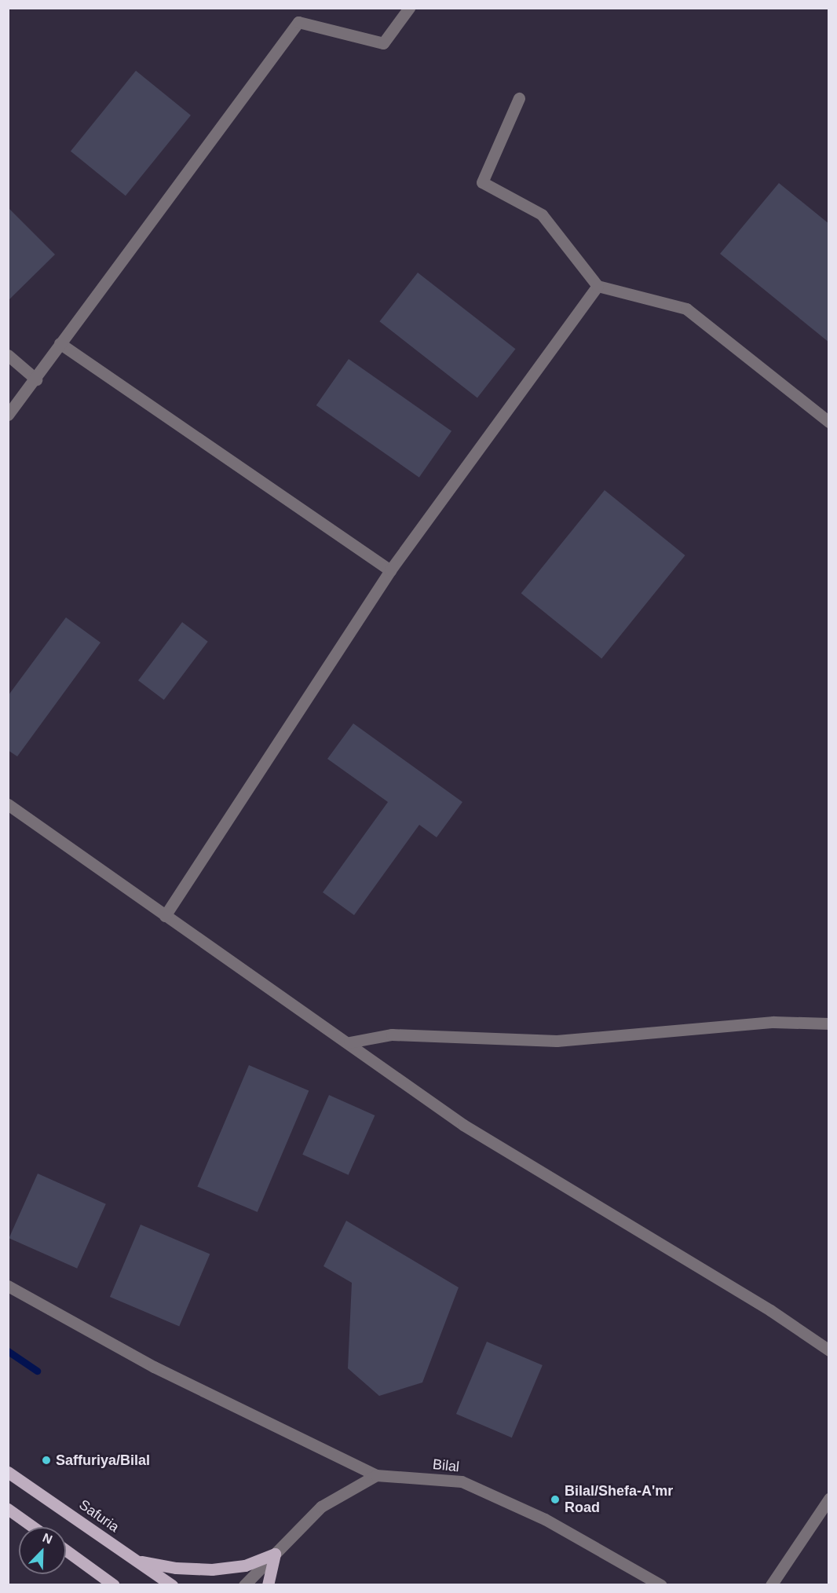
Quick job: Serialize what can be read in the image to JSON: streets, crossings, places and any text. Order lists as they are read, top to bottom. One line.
{"streets":{"main road":["Safuria"],"street":["Bilal"]},"places":["Saffuriya/Bilal","Bilal/Shefa-A'mr Road"],"north":"top right"}
